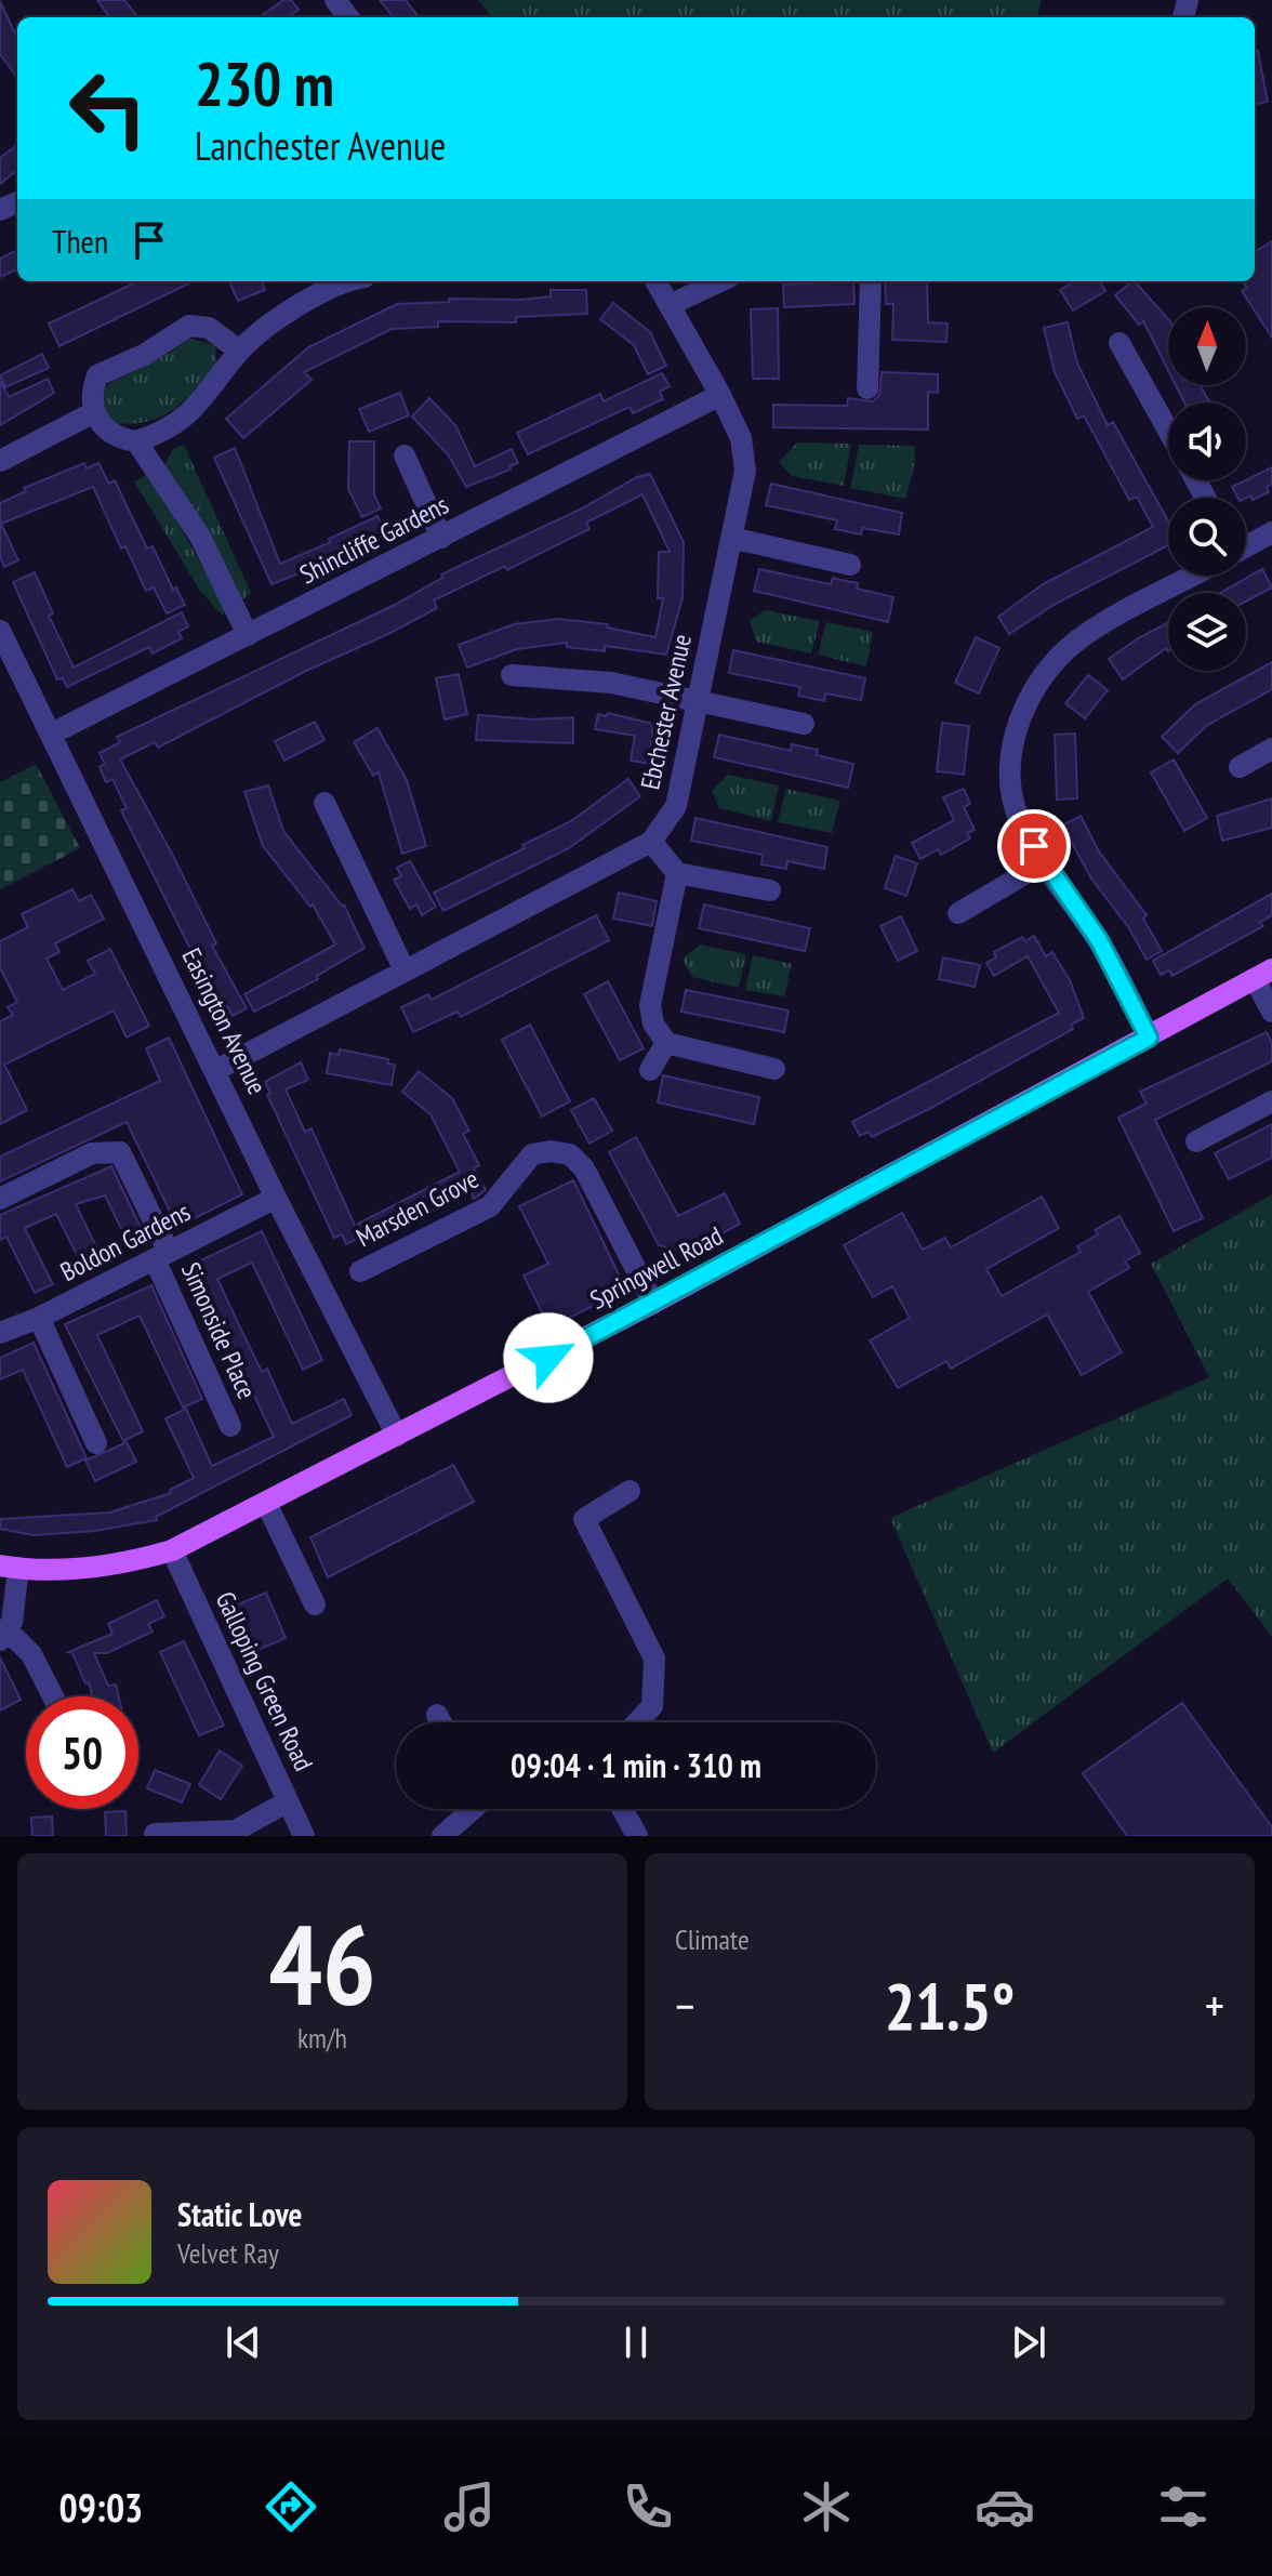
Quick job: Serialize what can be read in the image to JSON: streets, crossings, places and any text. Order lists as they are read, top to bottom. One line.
{"streets":{"main road":["Springwell Road"],"street":["Shincliffe Gardens","Ebchester Avenue","Easington Avenue","Marsden Grove","Boldon Gardens","Simonside Place","Galloping Green Road"]},"crossings":[["Shincliffe Gardens","Ebchester Avenue"],["Shincliffe Gardens","Easington Avenue"],["Ebchester Avenue","Easington Avenue"],["Easington Avenue","Boldon Gardens"],["Easington Avenue","Springwell Road"],["Marsden Grove","Springwell Road"],["Boldon Gardens","Simonside Place"],["Springwell Road","Galloping Green Road"]],"north":"top","page":{"turn":["230 m","Lanchester Avenue"],"then":"Then","limit":"50","trip":"09:04 · 1 min · 310 m","tile":[["46","km/h"],"Climate"],"heat":["−","21.5°","+"],"song":["Static Love","Velvet Ray"],"tabs":"09:03"}}
